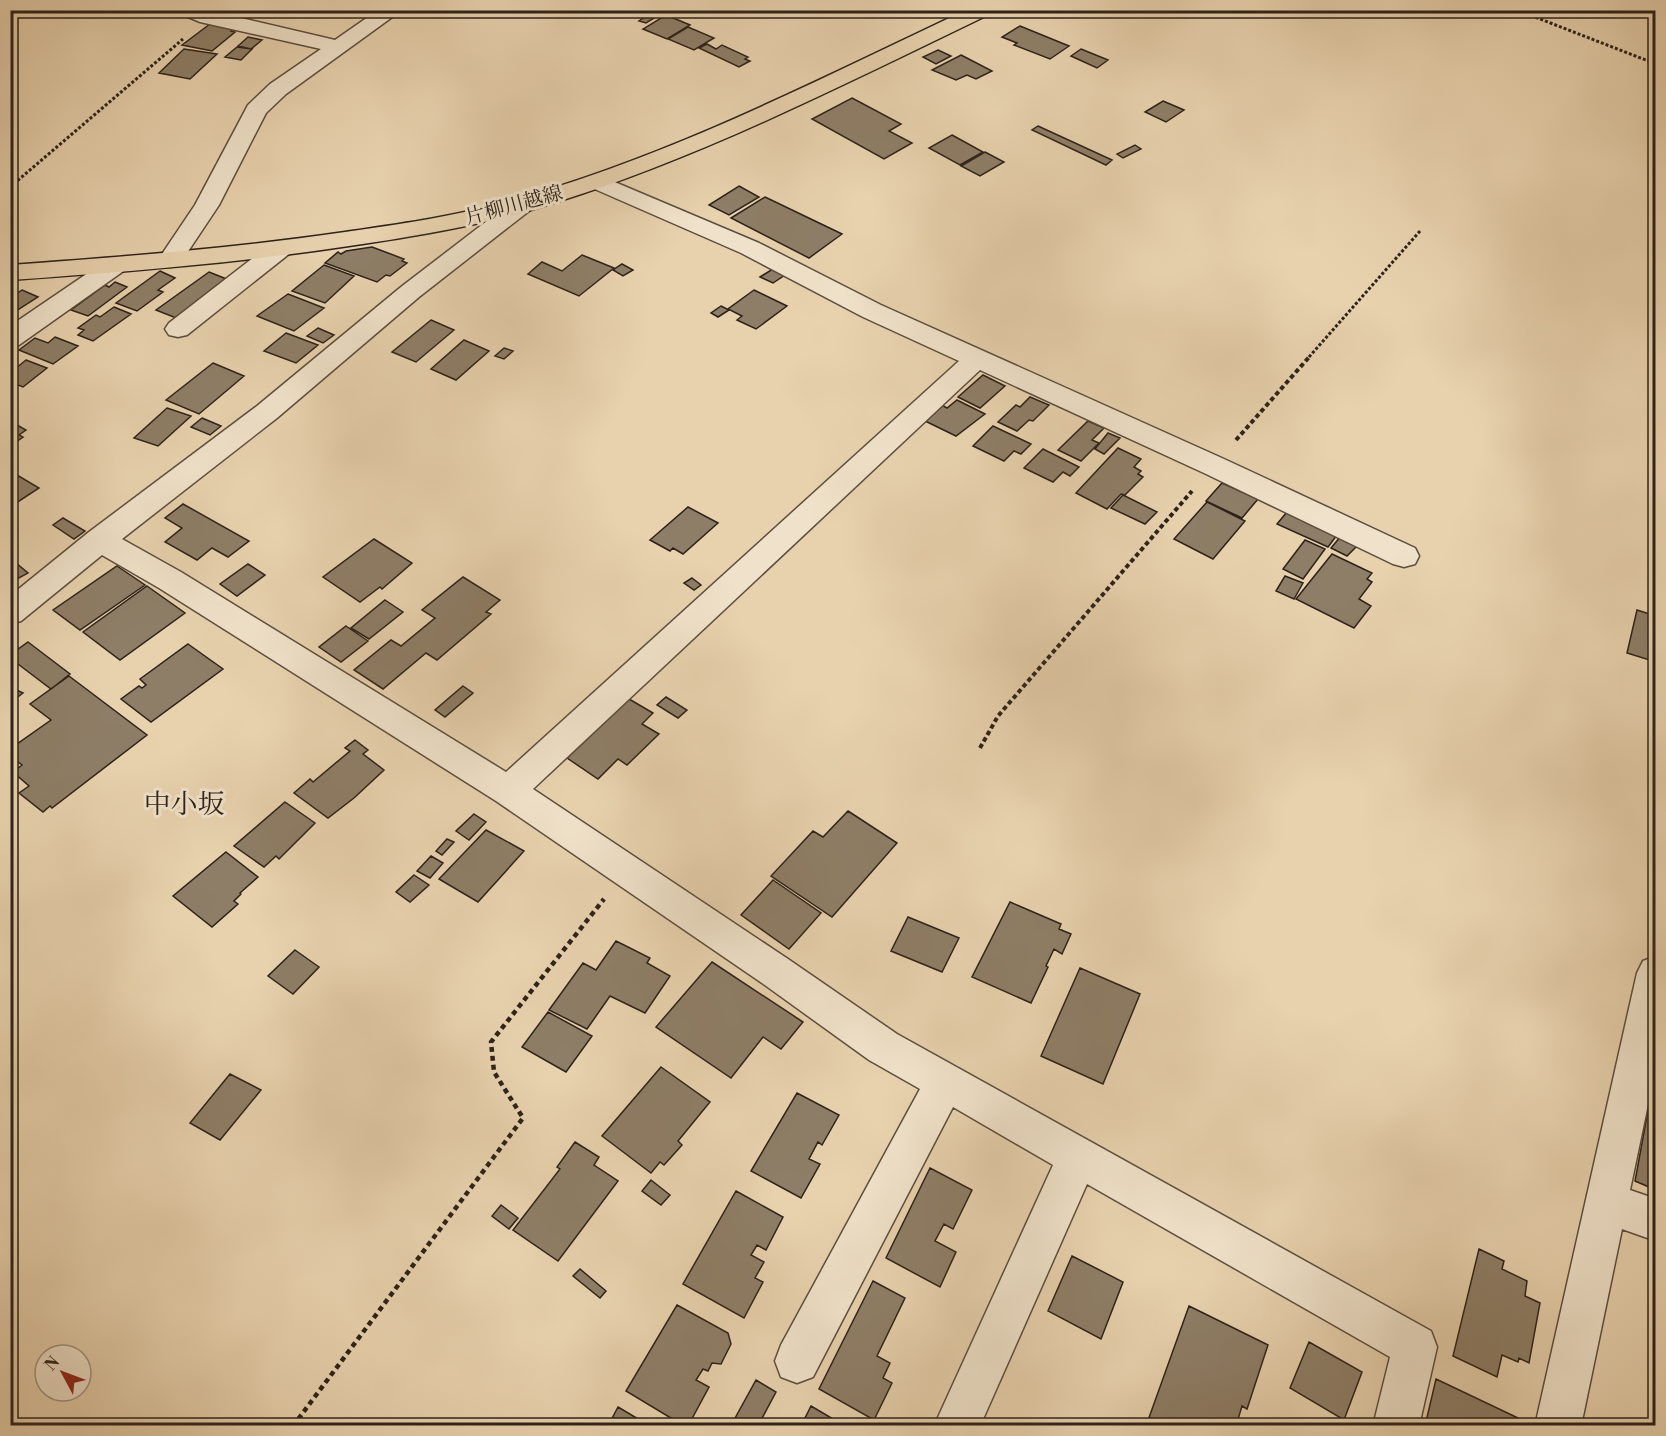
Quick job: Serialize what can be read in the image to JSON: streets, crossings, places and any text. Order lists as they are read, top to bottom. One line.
{"streets":{"main road":["片柳川越線"]},"districts":["中小坂"],"north":"top left"}
